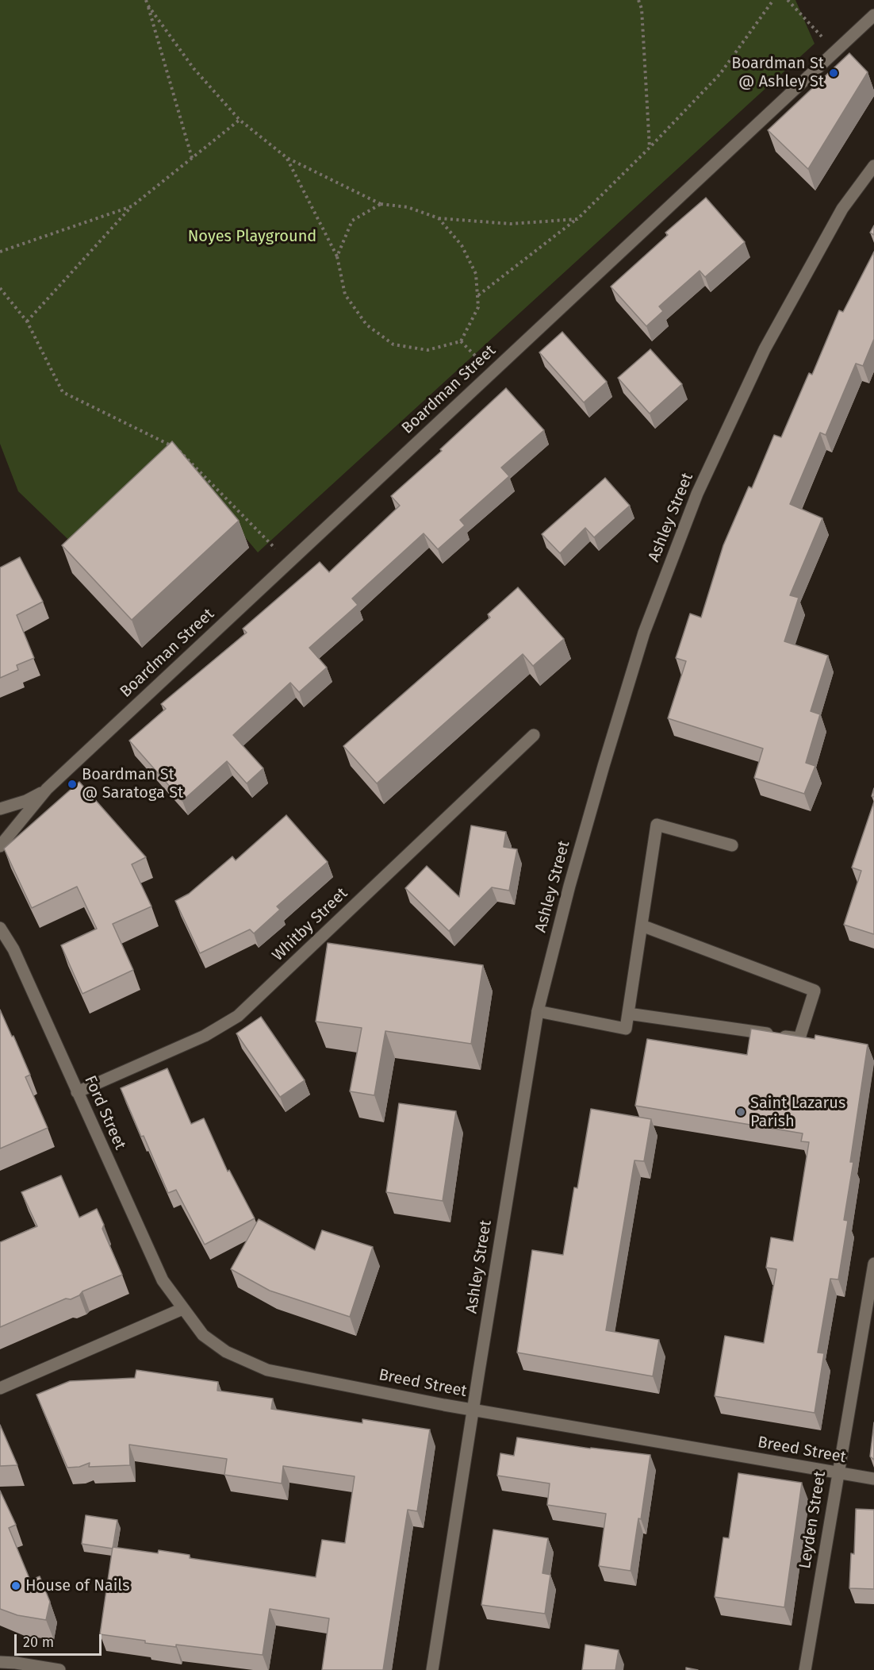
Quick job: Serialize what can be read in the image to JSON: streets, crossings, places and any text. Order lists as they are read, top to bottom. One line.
{"streets":{"street":["Boardman Street","Ashley Street","Whitby Street","Ford Street","Breed Street","Leyden Street"]},"crossings":[["Ashley Street","Breed Street"],["Whitby Street","Ford Street"],["Ford Street","Breed Street"],["Breed Street","Leyden Street"]],"parks":["Noyes Playground"],"places":["Boardman St @ Ashley St","Boardman St @ Saratoga St","Saint Lazarus Parish","House of Nails"],"scale_bar":"20 m"}
